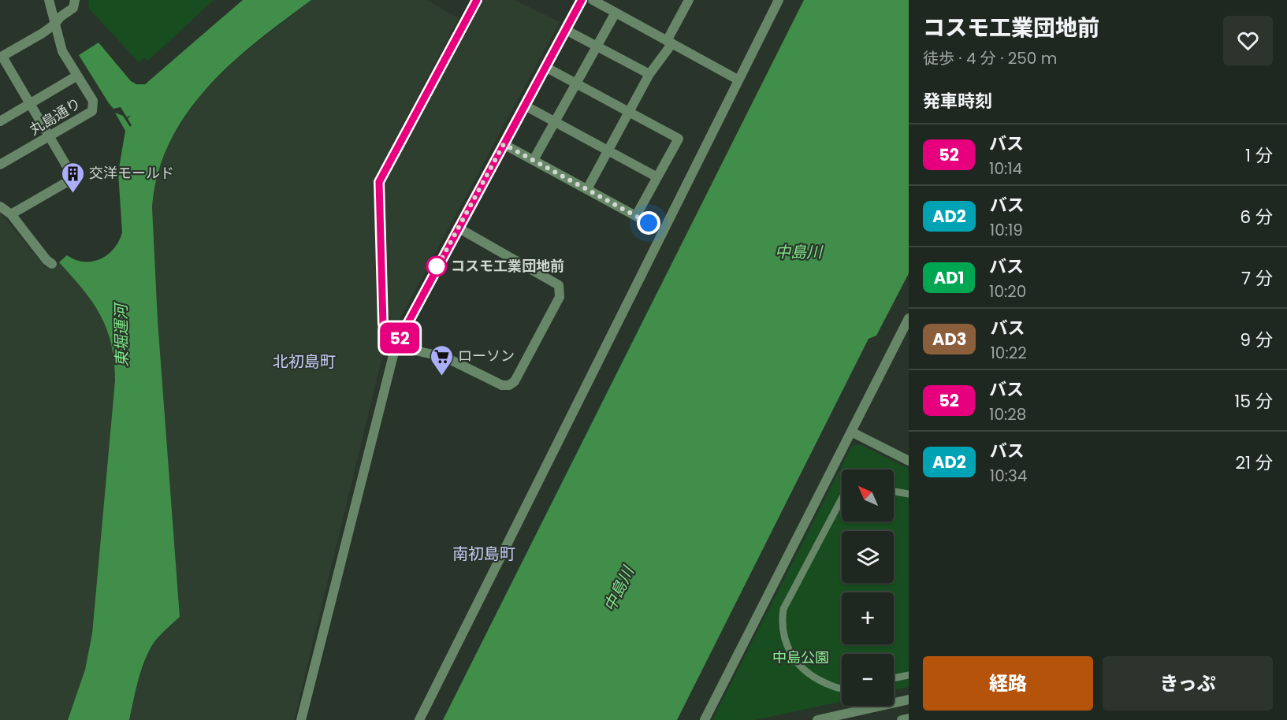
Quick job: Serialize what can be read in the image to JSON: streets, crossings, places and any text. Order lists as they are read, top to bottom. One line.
{"streets":{"street":["丸島通り"]},"districts":["北初島町","南初島町"],"water":["中島川","東堀運河"],"parks":["中島公園"],"places":{"building":["交洋モールド"],"other":["コスモ工業団地前"],"supermarket":["ローソン"]},"lines":["bus line 52"],"north":"top left","page":{"on_map":"52","heading":[["コスモ工業団地前","徒歩 · 4 分 · 250 m"],"発車時刻"],"list":[{"mark":"52","name":"バス","note":"10:14","value":"1 分"},{"mark":"AD2","name":"バス","note":"10:19","value":"6 分"},{"mark":"AD1","name":"バス","note":"10:20","value":"7 分"},{"mark":"AD3","name":"バス","note":"10:22","value":"9 分"},{"mark":"52","name":"バス","note":"10:28","value":"15 分"},{"mark":"AD2","name":"バス","note":"10:34","value":"21 分"}],"map_buttons":["+","−"],"buttons":["経路","きっぷ"]}}
